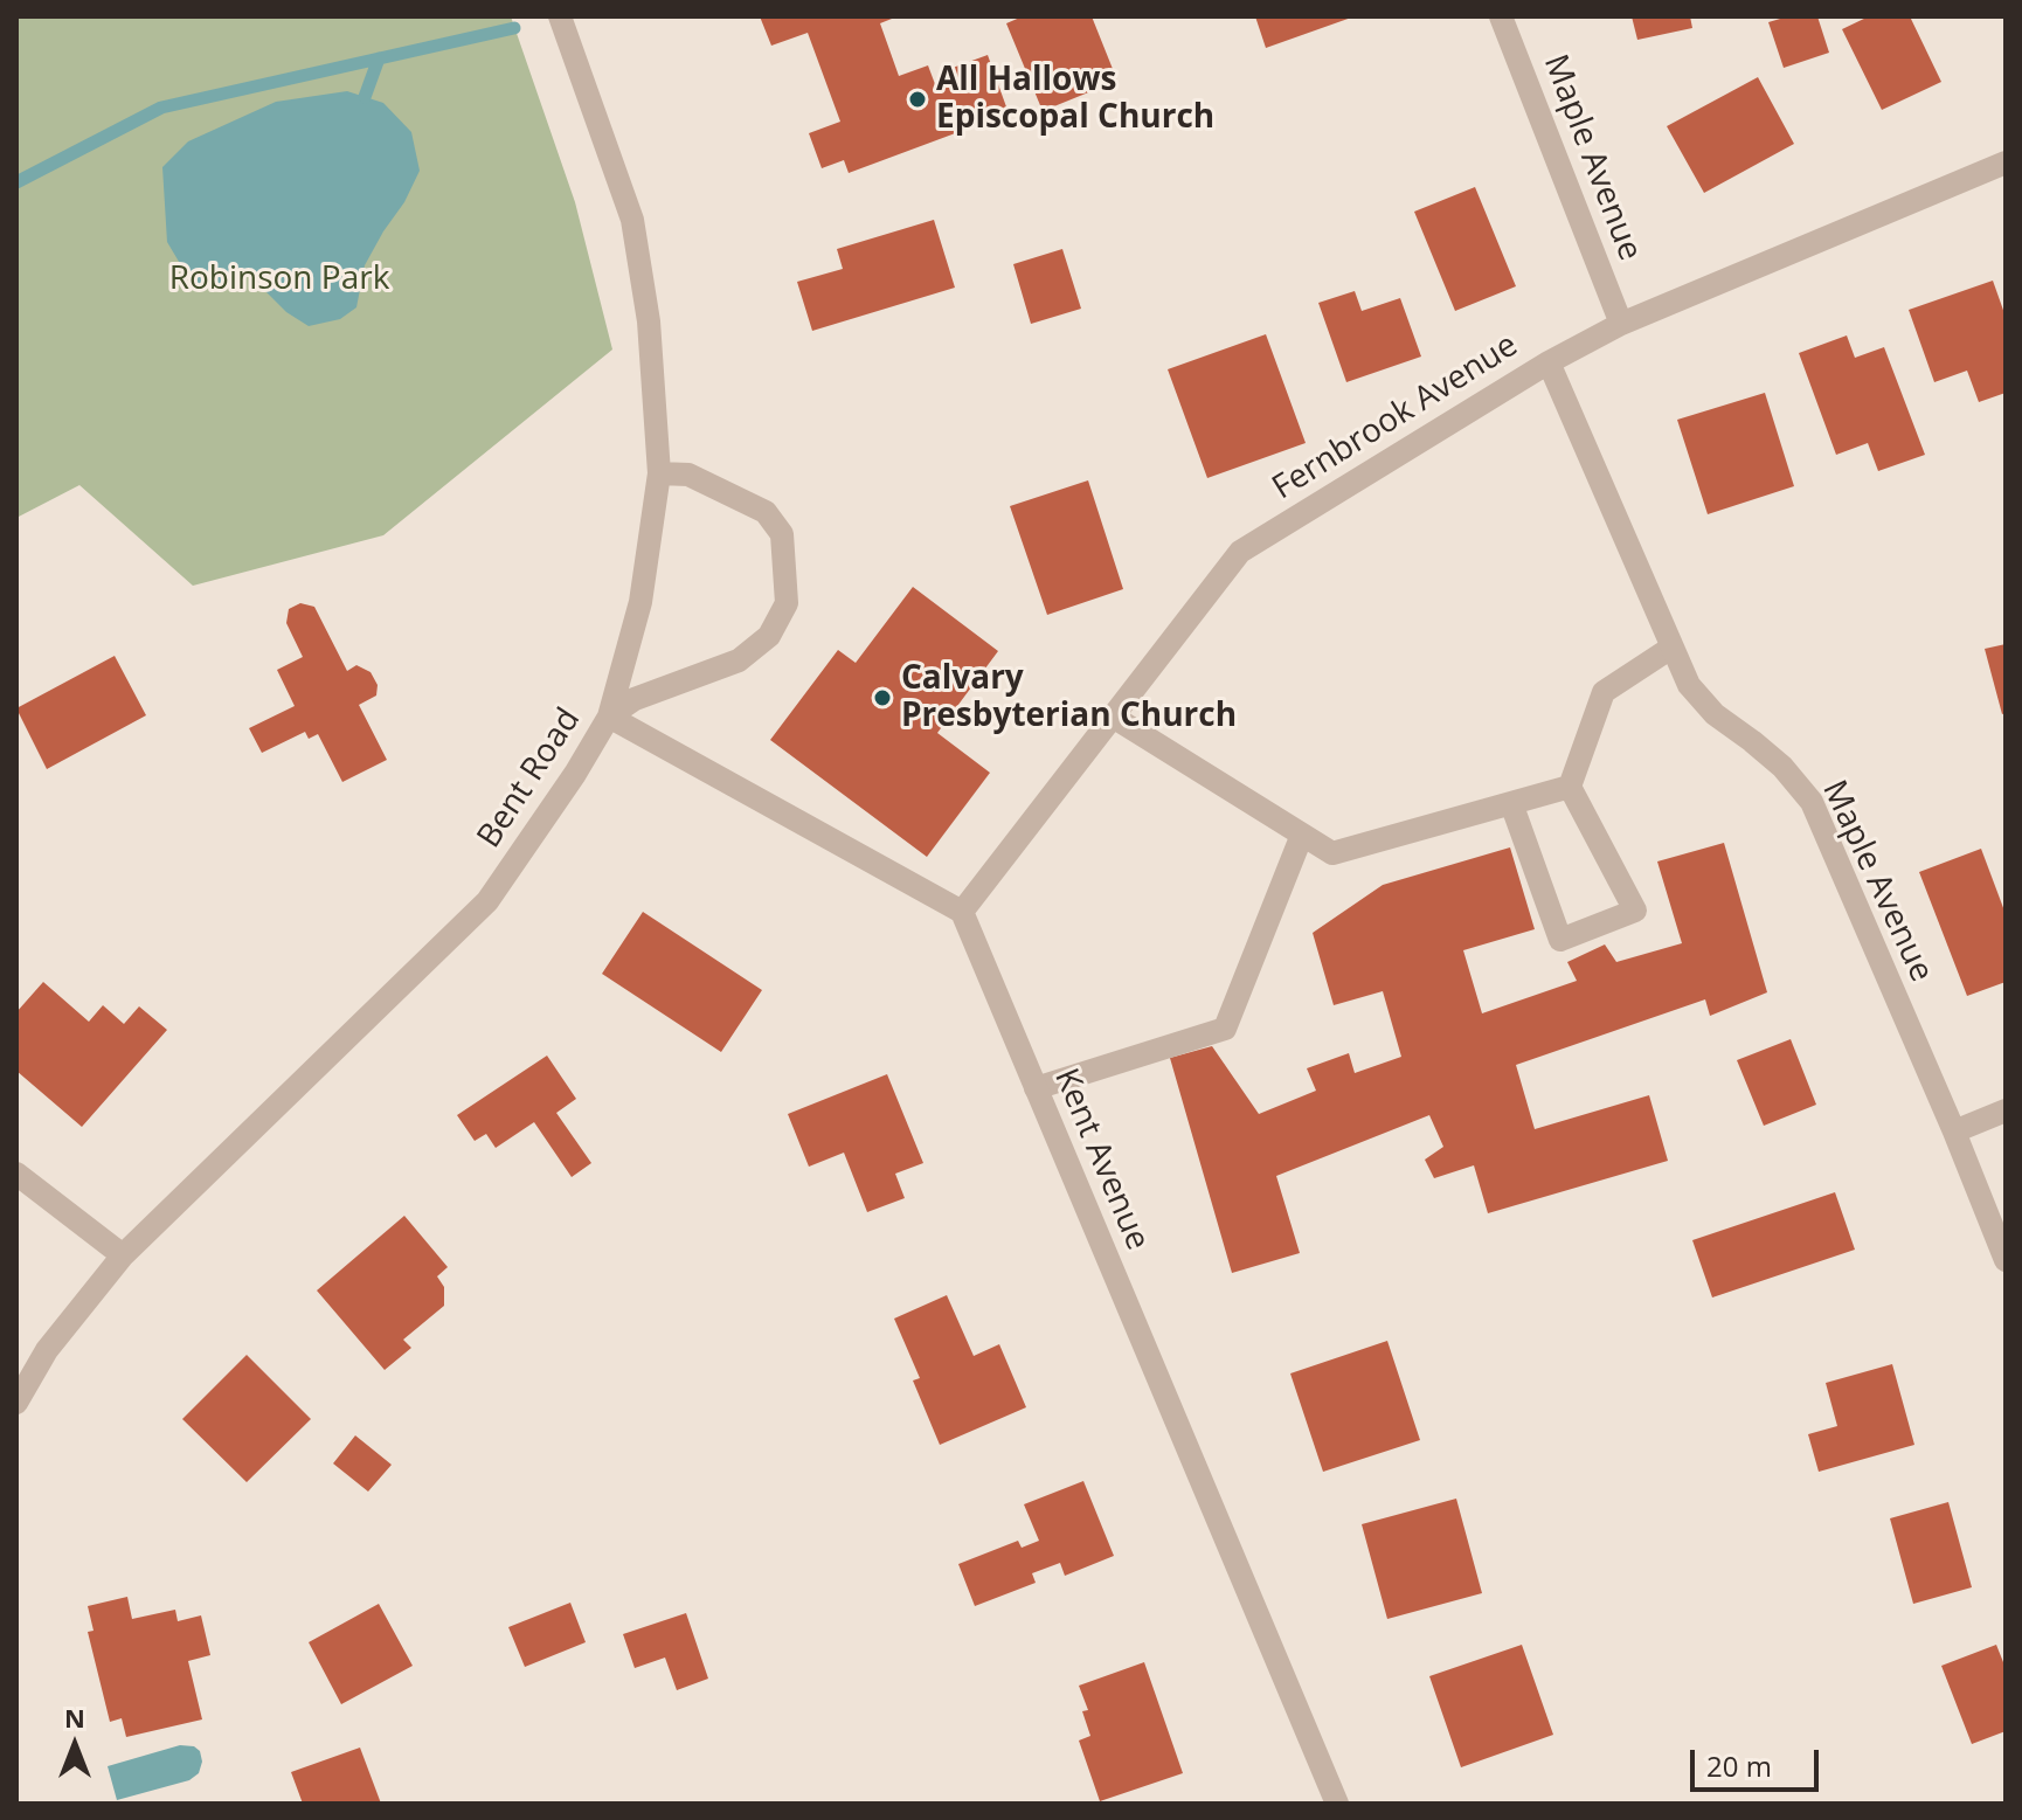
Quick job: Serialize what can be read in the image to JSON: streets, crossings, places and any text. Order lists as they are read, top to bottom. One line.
{"streets":{"street":["Maple Avenue","Fernbrook Avenue","Bent Road","Kent Avenue"]},"crossings":[["Maple Avenue","Fernbrook Avenue"],["Fernbrook Avenue","Kent Avenue"]],"parks":["Robinson Park"],"places":["All Hallows Episcopal Church","Calvary Presbyterian Church"],"scale_bar":"20 m","north":"top"}
